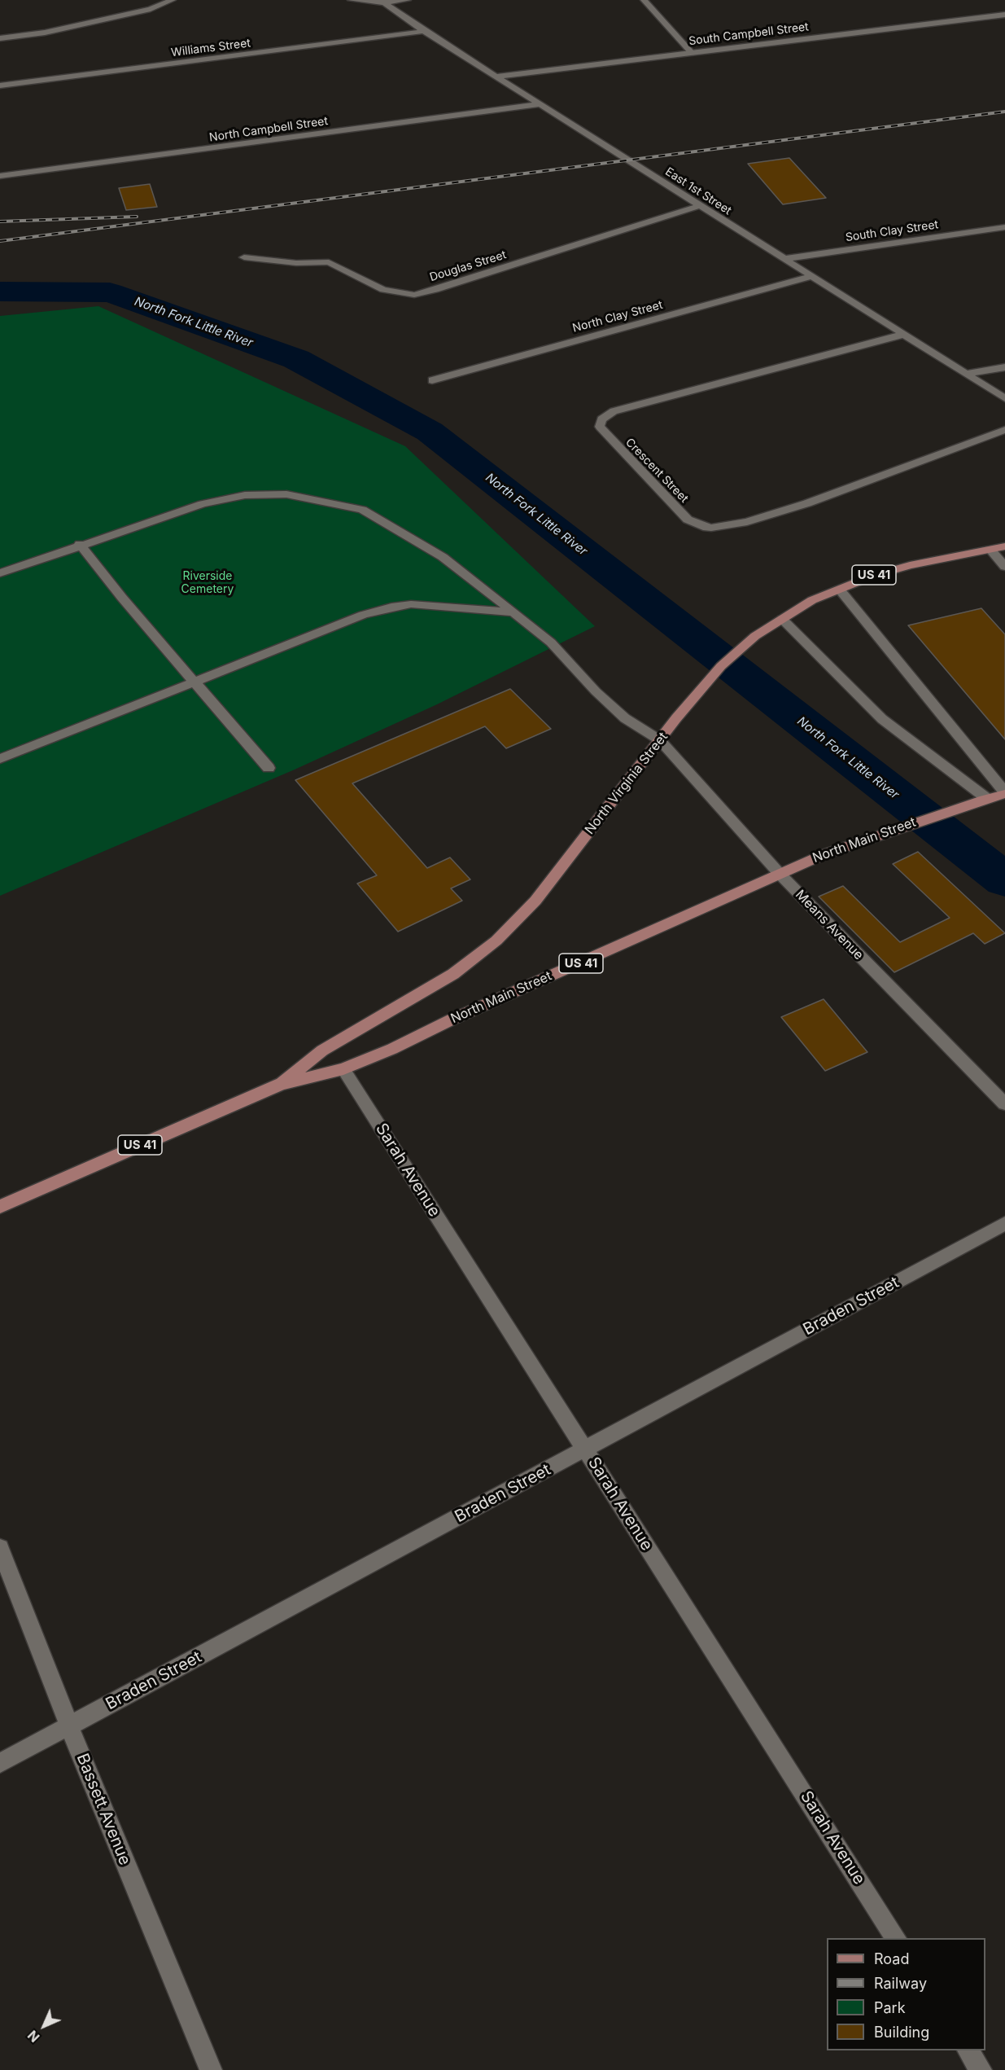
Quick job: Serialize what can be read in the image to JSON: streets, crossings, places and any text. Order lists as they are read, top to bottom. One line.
{"streets":{"main road":["US 41","North Virginia Street","North Main Street"],"street":["South Campbell Street","Williams Street","North Campbell Street","East 1st Street","South Clay Street","Douglas Street","North Clay Street","Crescent Street","Means Avenue","Sarah Avenue","Braden Street","Bassett Avenue"]},"crossings":[["South Campbell Street","East 1st Street"],["Williams Street","East 1st Street"],["North Campbell Street","East 1st Street"],["East 1st Street","South Clay Street"],["East 1st Street","Douglas Street"],["East 1st Street","North Clay Street"],["East 1st Street","Crescent Street"],["North Virginia Street","North Main Street"],["North Virginia Street","Means Avenue"],["North Main Street","Means Avenue"],["North Main Street","Sarah Avenue"],["Sarah Avenue","Braden Street"],["Braden Street","Bassett Avenue"]],"water":["North Fork Little River"],"parks":["Riverside Cemetery"],"legend":["Road","Railway","Park","Building"],"north":"bottom left"}
